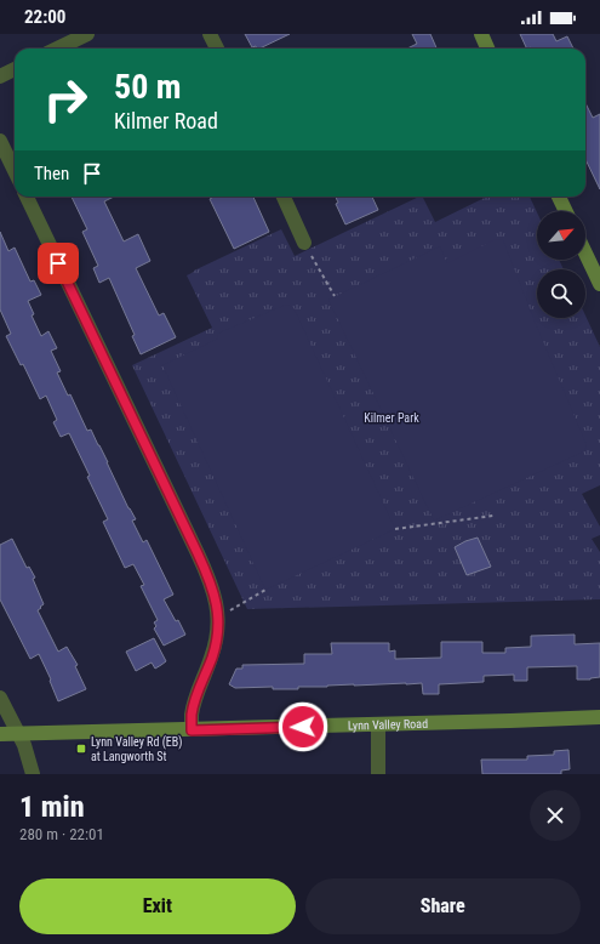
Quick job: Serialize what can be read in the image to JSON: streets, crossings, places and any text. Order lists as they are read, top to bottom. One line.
{"streets":{"street":["Lynn Valley Road"]},"parks":["Kilmer Park"],"places":{"transit":["Lynn Valley Rd (EB) at Langworth St"]},"north":"top right","page":{"status":"22:00","turn":["50 m","Kilmer Road"],"then":"Then","heading":["1 min","280 m · 22:01"],"buttons":["Exit","Share"]}}
